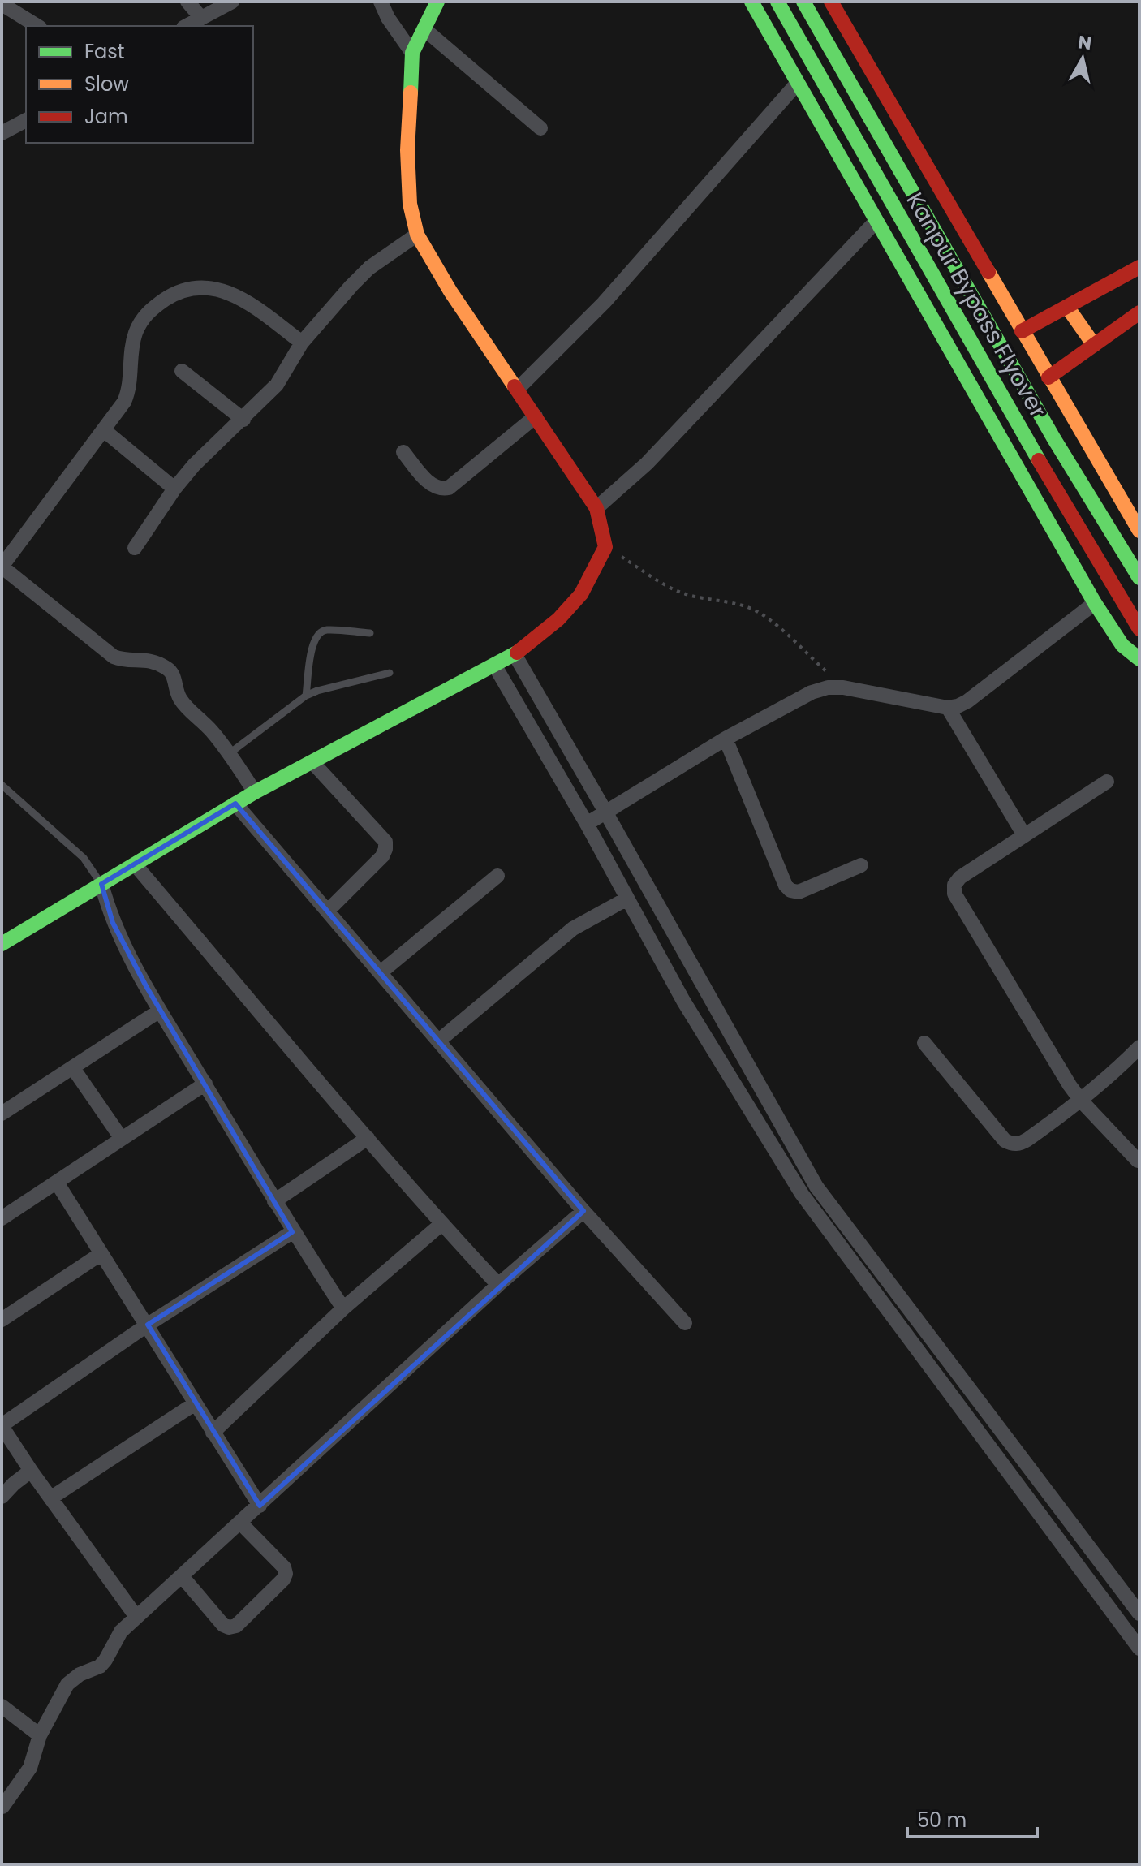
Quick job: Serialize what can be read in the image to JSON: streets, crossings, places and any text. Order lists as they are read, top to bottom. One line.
{"streets":{"main road":["Kanpur Bypass Flyover"]},"legend":["Fast","Slow","Jam"],"scale_bar":"50 m","north":"top"}
